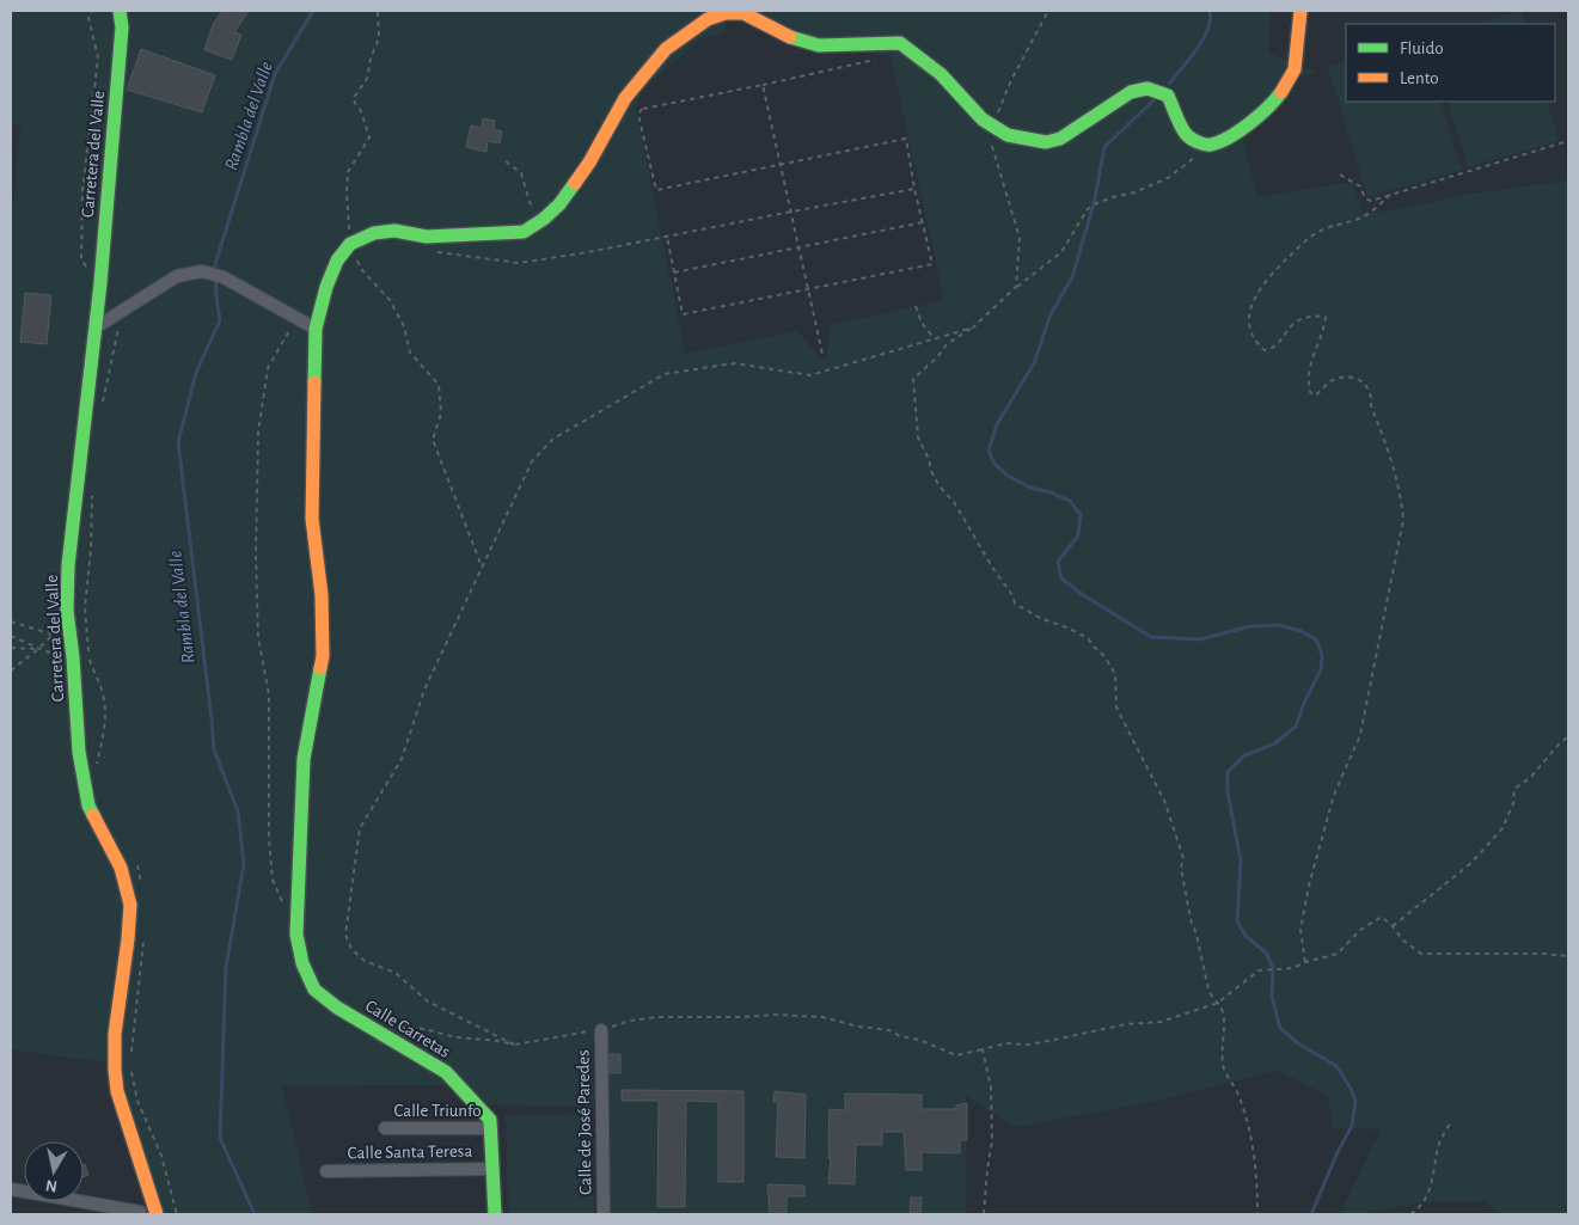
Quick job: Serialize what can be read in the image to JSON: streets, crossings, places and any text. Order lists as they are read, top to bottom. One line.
{"streets":{"street":["Carretera del Valle","Calle Carretas","Calle Triunfo","Calle de José Paredes","Calle Santa Teresa"]},"crossings":[["Calle Carretas","Calle Triunfo"],["Calle Carretas","Calle Santa Teresa"]],"water":["Rambla del Valle"],"legend":["Fluido","Lento"],"north":"bottom"}
